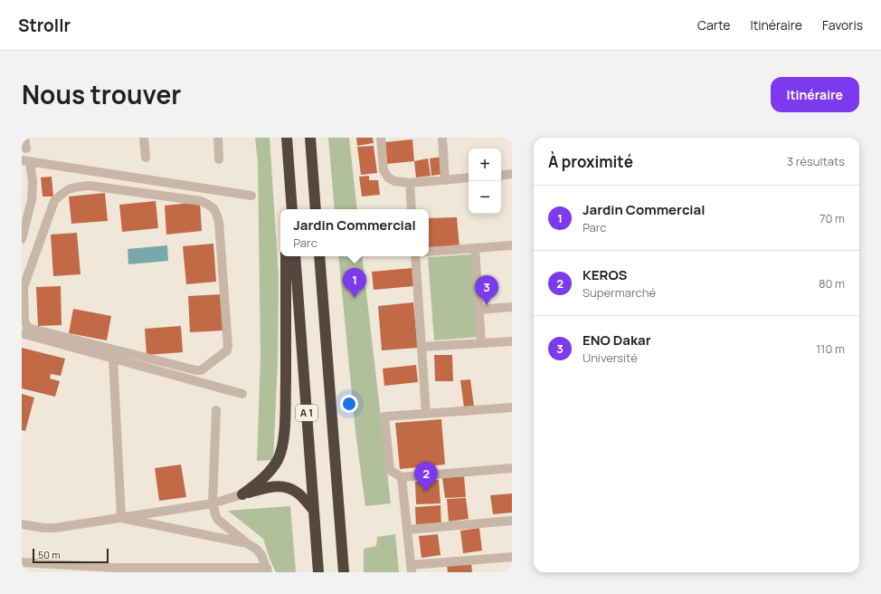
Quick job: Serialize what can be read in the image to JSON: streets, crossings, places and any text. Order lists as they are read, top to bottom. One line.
{"streets":{"highway":["A 1"]},"scale_bar":"50 m","page":{"header":"Strollr","nav":["Carte","Itinéraire","Favoris"],"title":"Nous trouver","buttons":"Itinéraire","heading":["À proximité","3 résultats"],"map_buttons":["+","−"],"list":[{"mark":"1","name":"Jardin Commercial","note":"Parc","value":"70 m"},{"mark":"2","name":"KEROS","note":"Supermarché","value":"80 m"},{"mark":"3","name":"ENO Dakar","note":"Université","value":"110 m"}],"popup":["Jardin Commercial","Parc"],"pins":["1","3","2"],"scale":"50 m"}}
